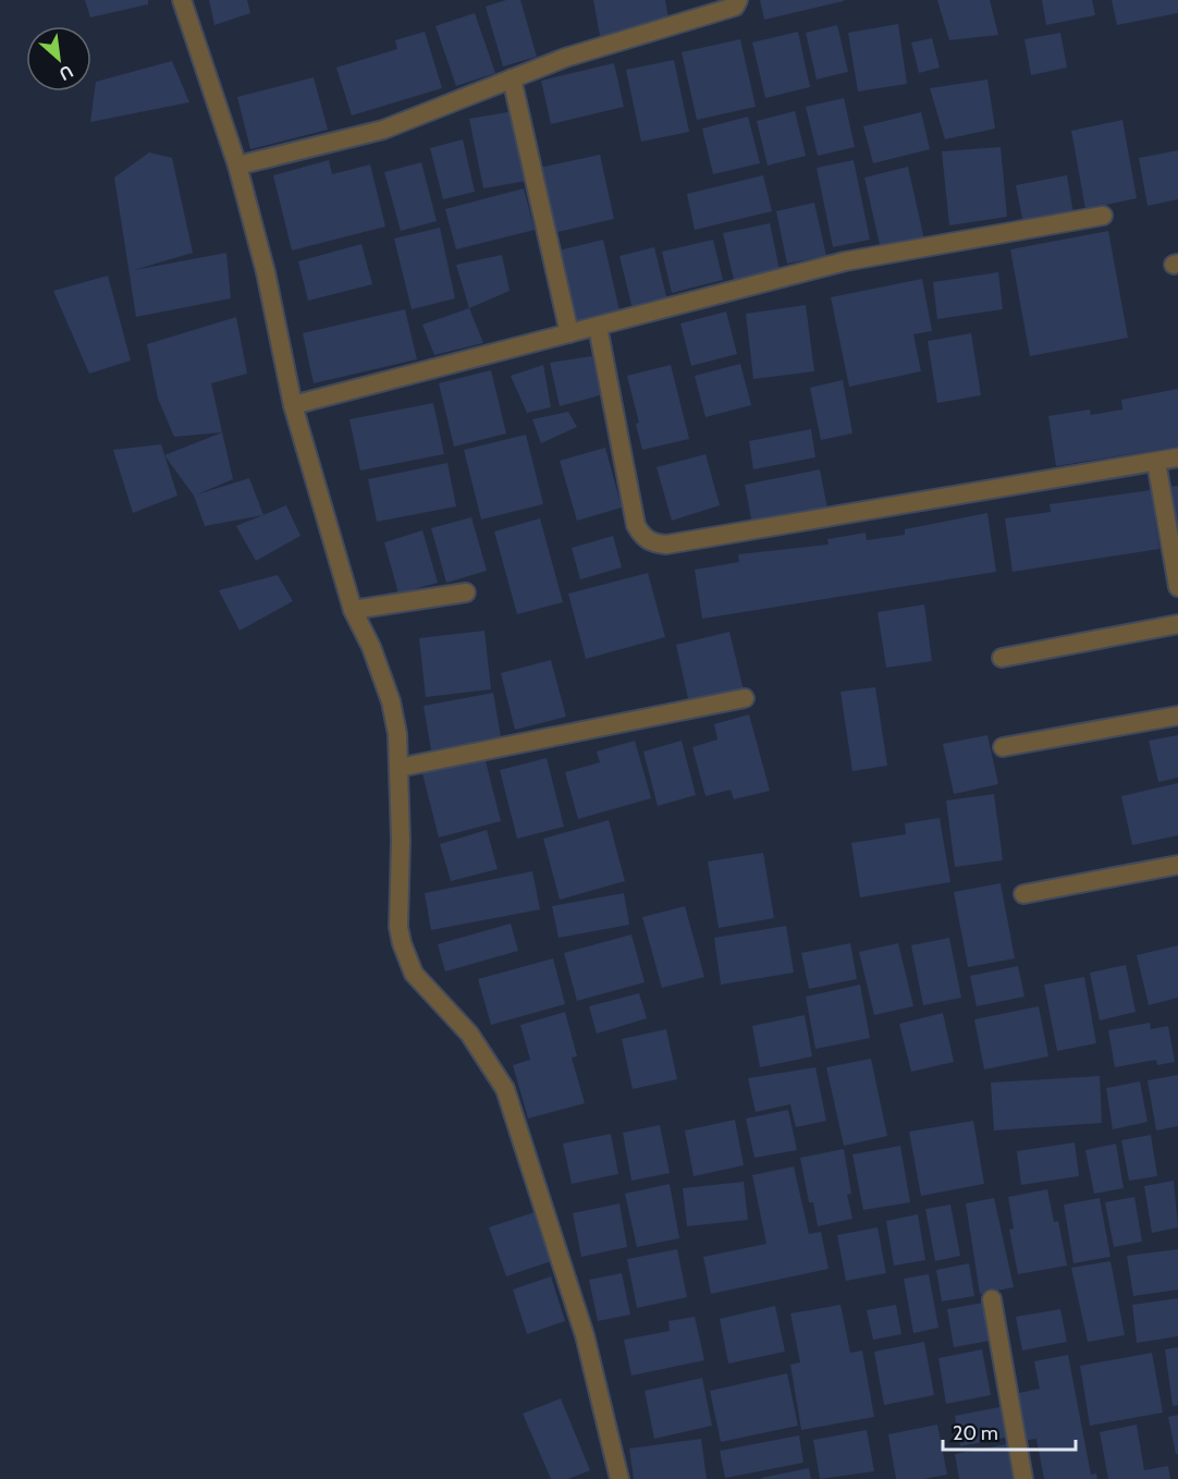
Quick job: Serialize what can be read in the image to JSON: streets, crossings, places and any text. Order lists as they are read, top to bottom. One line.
{"scale_bar":"20 m","north":"bottom right"}
